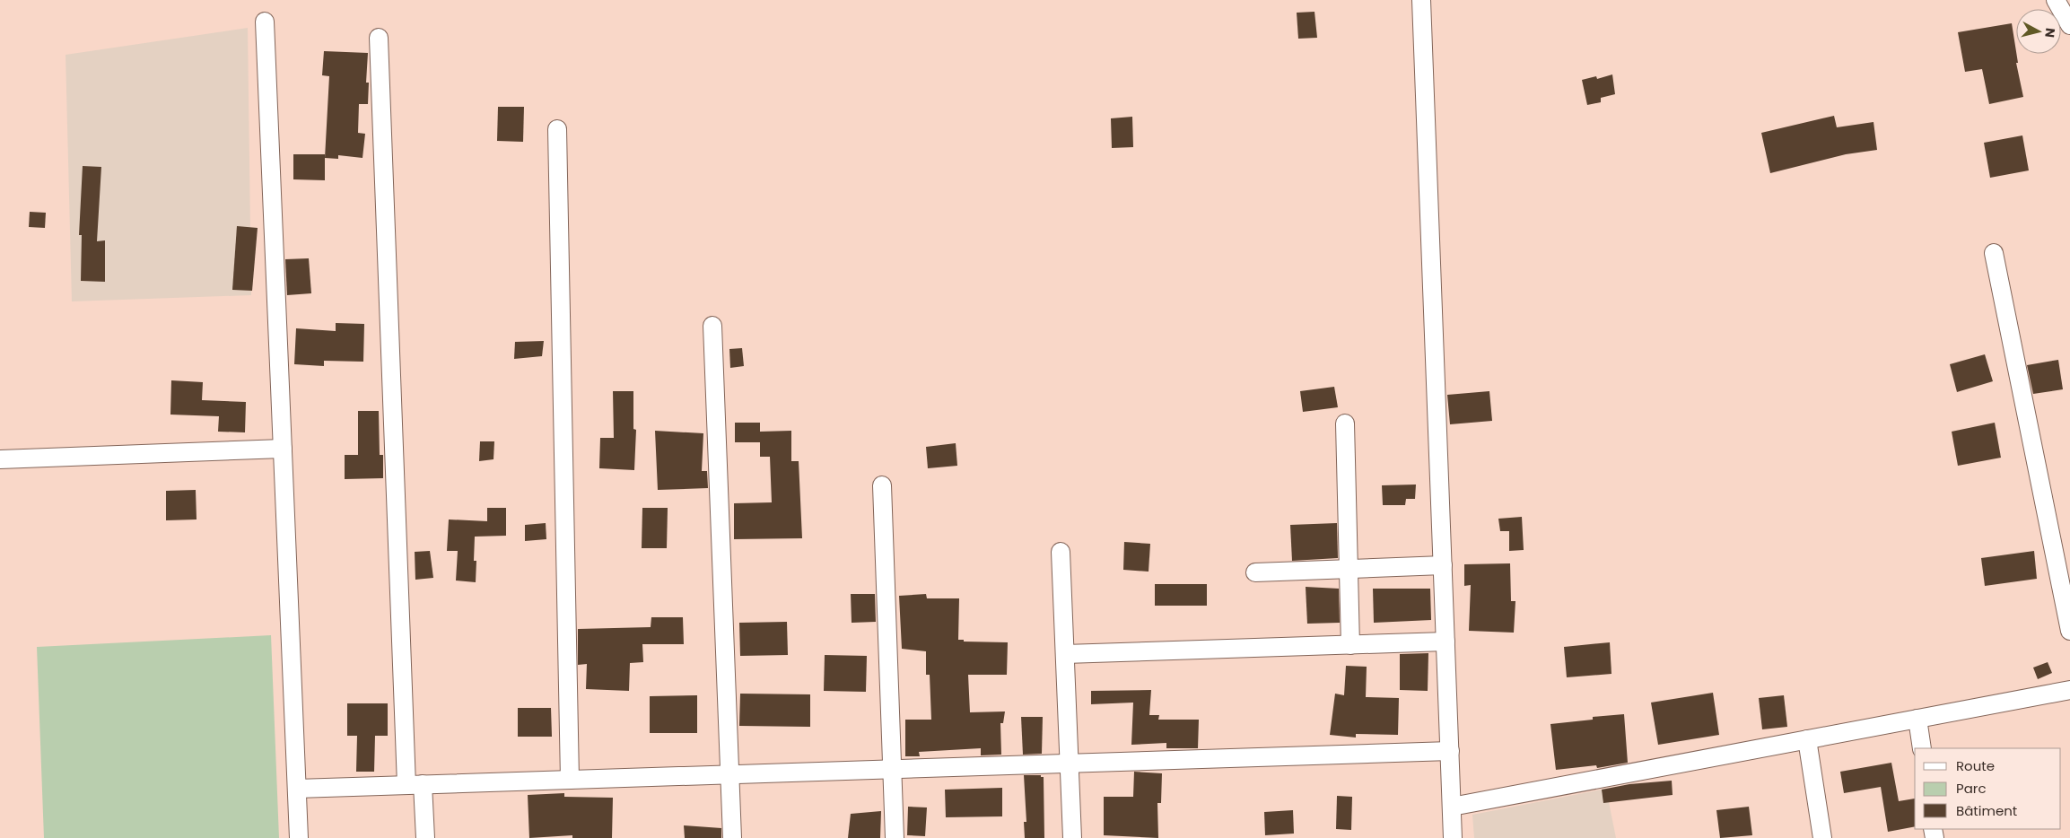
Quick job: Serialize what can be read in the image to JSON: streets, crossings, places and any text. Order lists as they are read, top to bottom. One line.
{"legend":["Route","Parc","Bâtiment"],"north":"right"}
